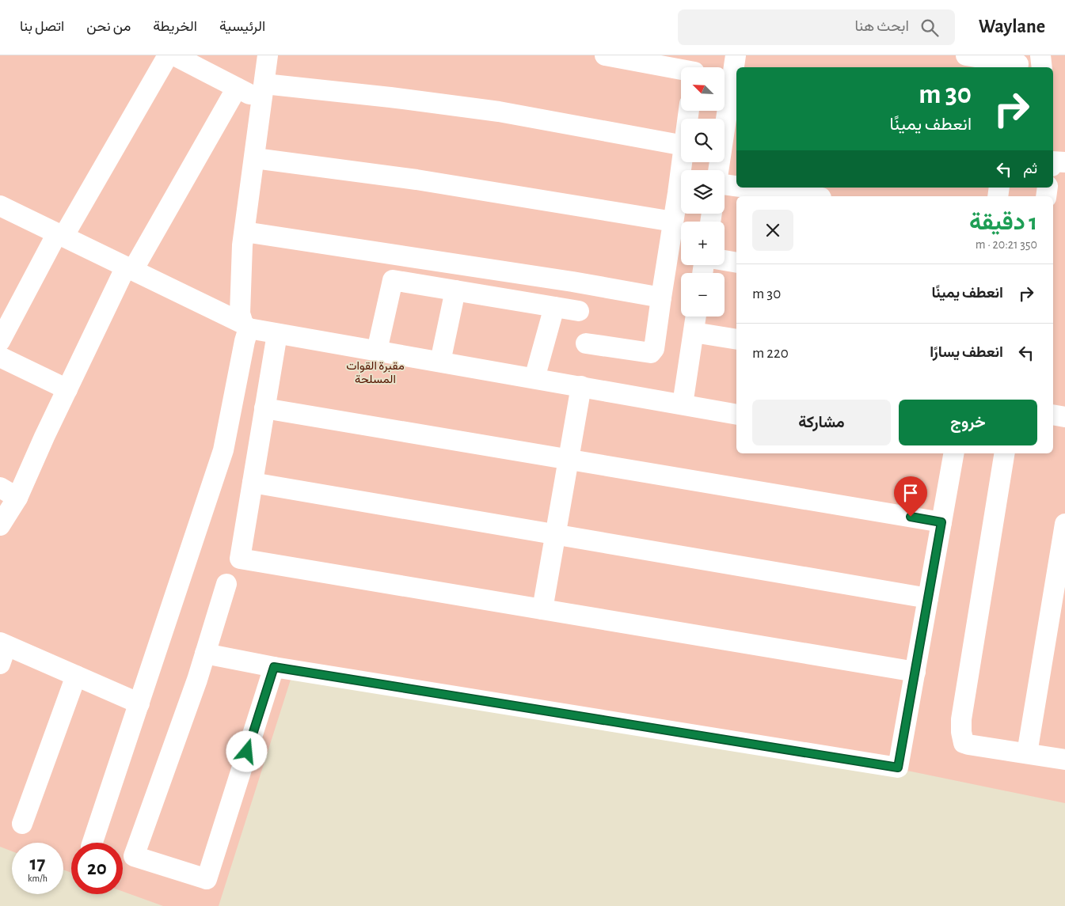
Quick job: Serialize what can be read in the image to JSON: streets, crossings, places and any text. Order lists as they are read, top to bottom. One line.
{"parks":["مقبرة القوات المسلحة"],"north":"top left","page":{"header":"Waylane","search":"ابحث هنا","nav":["الرئيسية","الخريطة","من نحن","اتصل بنا"],"map_buttons":["+","−"],"turn":["30 m","انعطف يمينًا"],"then":"ثم","heading":["1 دقيقة","350 m · 20:21"],"list":[{"name":"انعطف يمينًا","value":"30 m"},{"name":"انعطف يسارًا","value":"220 m"}],"buttons":["خروج","مشاركة"],"speed":"17 km/h","limit":"20"}}
